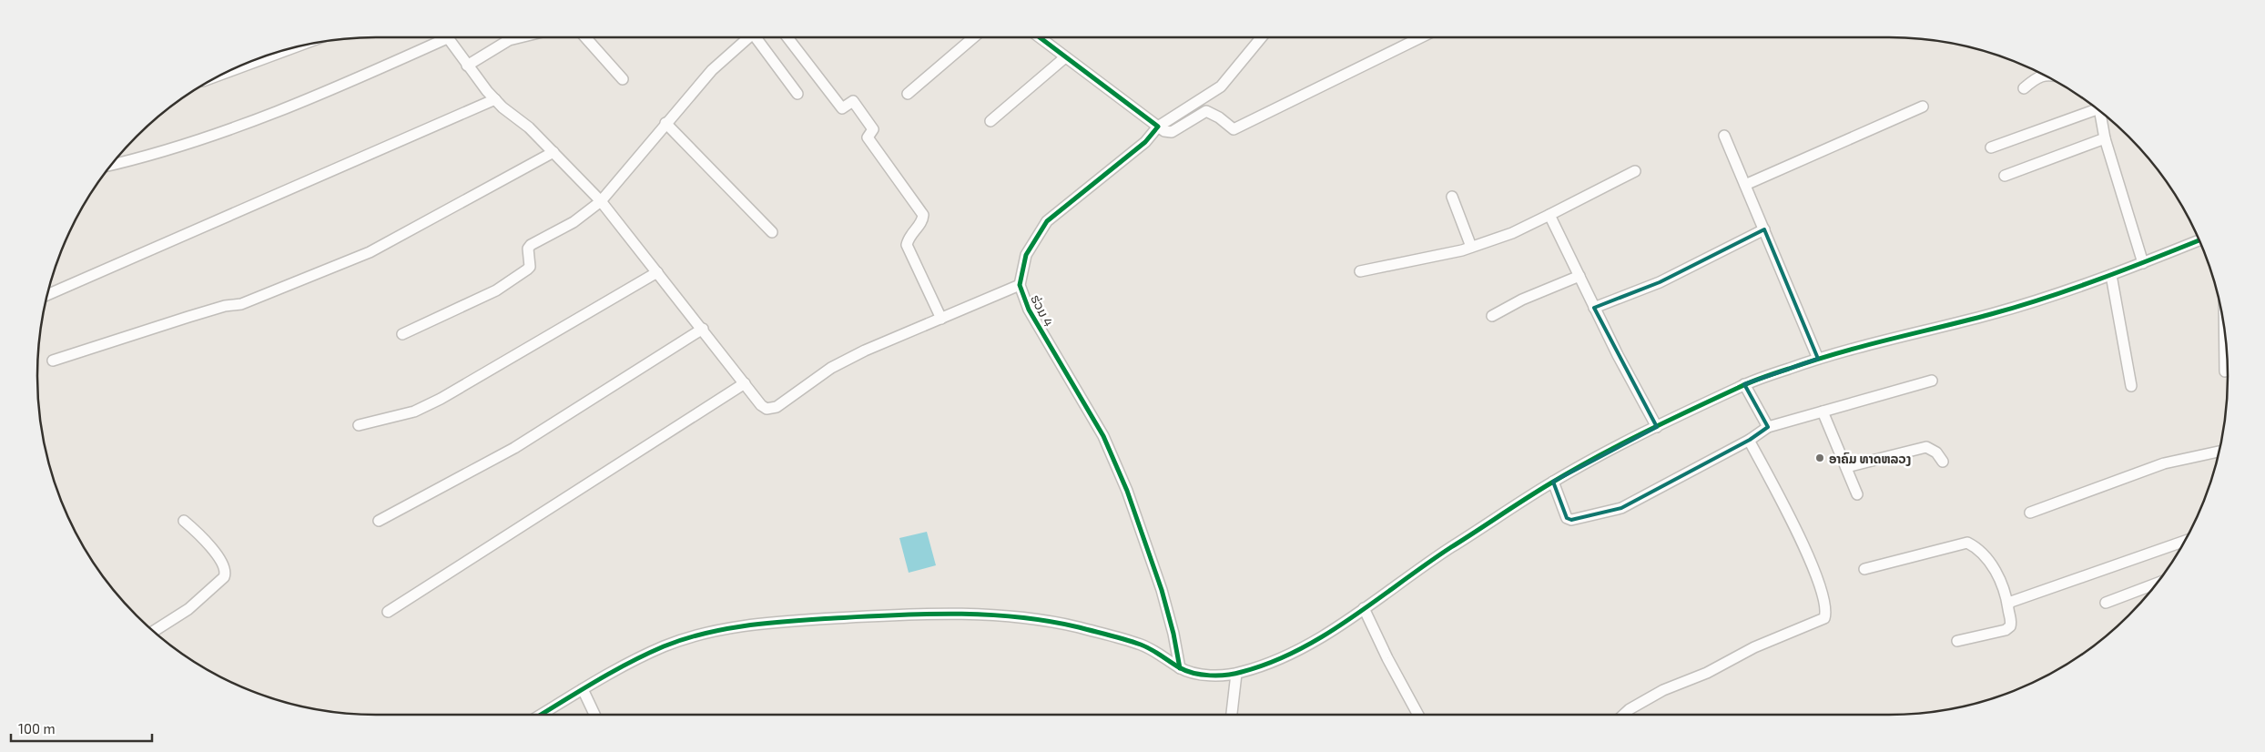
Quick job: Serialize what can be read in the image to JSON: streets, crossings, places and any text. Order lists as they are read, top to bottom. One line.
{"streets":{"street":["ຮ່ວມ 4"]},"places":["ອາຄົມ ທາດຫລວງ"],"scale_bar":"100 m"}
